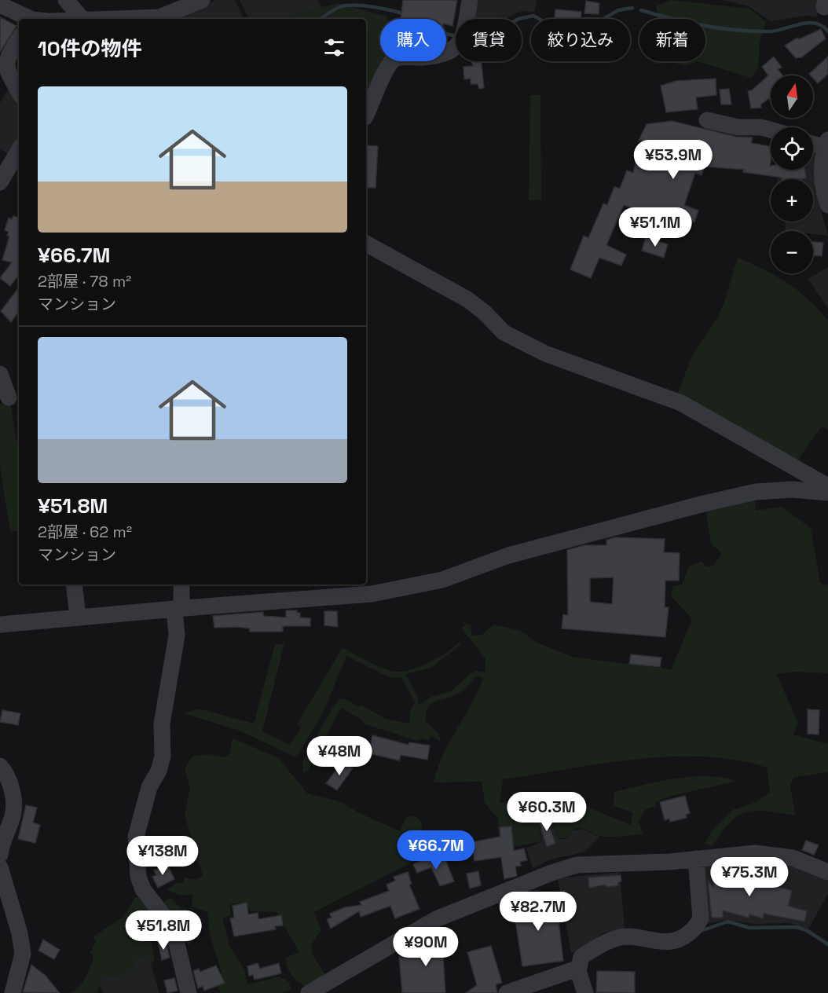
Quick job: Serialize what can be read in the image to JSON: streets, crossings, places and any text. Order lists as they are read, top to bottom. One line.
{"north":"top","page":{"chip":["購入","賃貸","絞り込み","新着"],"heading":"10件の物件","map_buttons":["+","−"],"list":[{"name":"¥66.7M","note":"2部屋 · 78 m² · マンション"},{"name":"¥51.8M","note":"2部屋 · 62 m² · マンション"}],"price":["¥53.9M","¥51.1M","¥48M","¥60.3M","¥66.7M","¥138M","¥75.3M","¥82.7M","¥51.8M","¥90M"]}}
